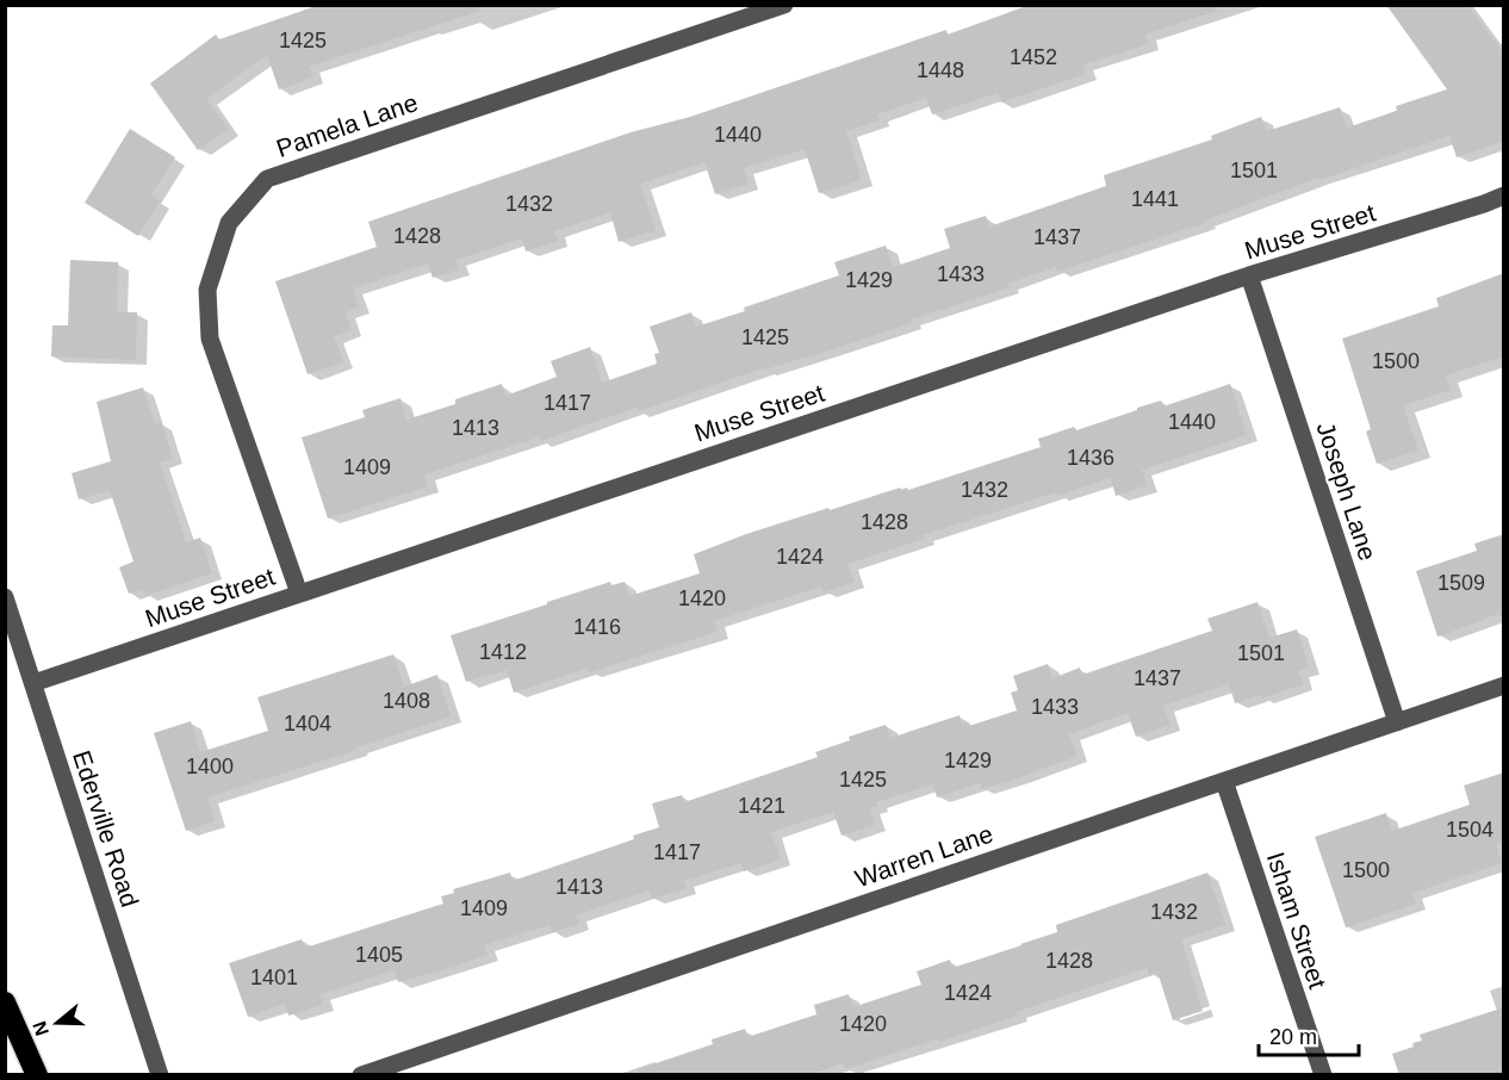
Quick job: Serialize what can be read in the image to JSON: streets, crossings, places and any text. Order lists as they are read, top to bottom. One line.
{"streets":{"street":["Pamela Lane","Muse Street","Joseph Lane","Ederville Road","Warren Lane","Isham Street"]},"crossings":[["Pamela Lane","Muse Street"],["Muse Street","Joseph Lane"],["Muse Street","Ederville Road"],["Joseph Lane","Warren Lane"],["Warren Lane","Isham Street"]],"house_numbers":["1425","1452","1448","1440","1501","1441","1432","1428","1437","1433","1429","1425","1500","1417","1440","1413","1436","1409","1432","1428","1424","1509","1420","1416","1412","1501","1437","1408","1433","1404","1429","1400","1425","1421","1504","1417","1500","1413","1409","1432","1405","1428","1401","1424","1420"],"scale_bar":"20 m","north":"left"}
